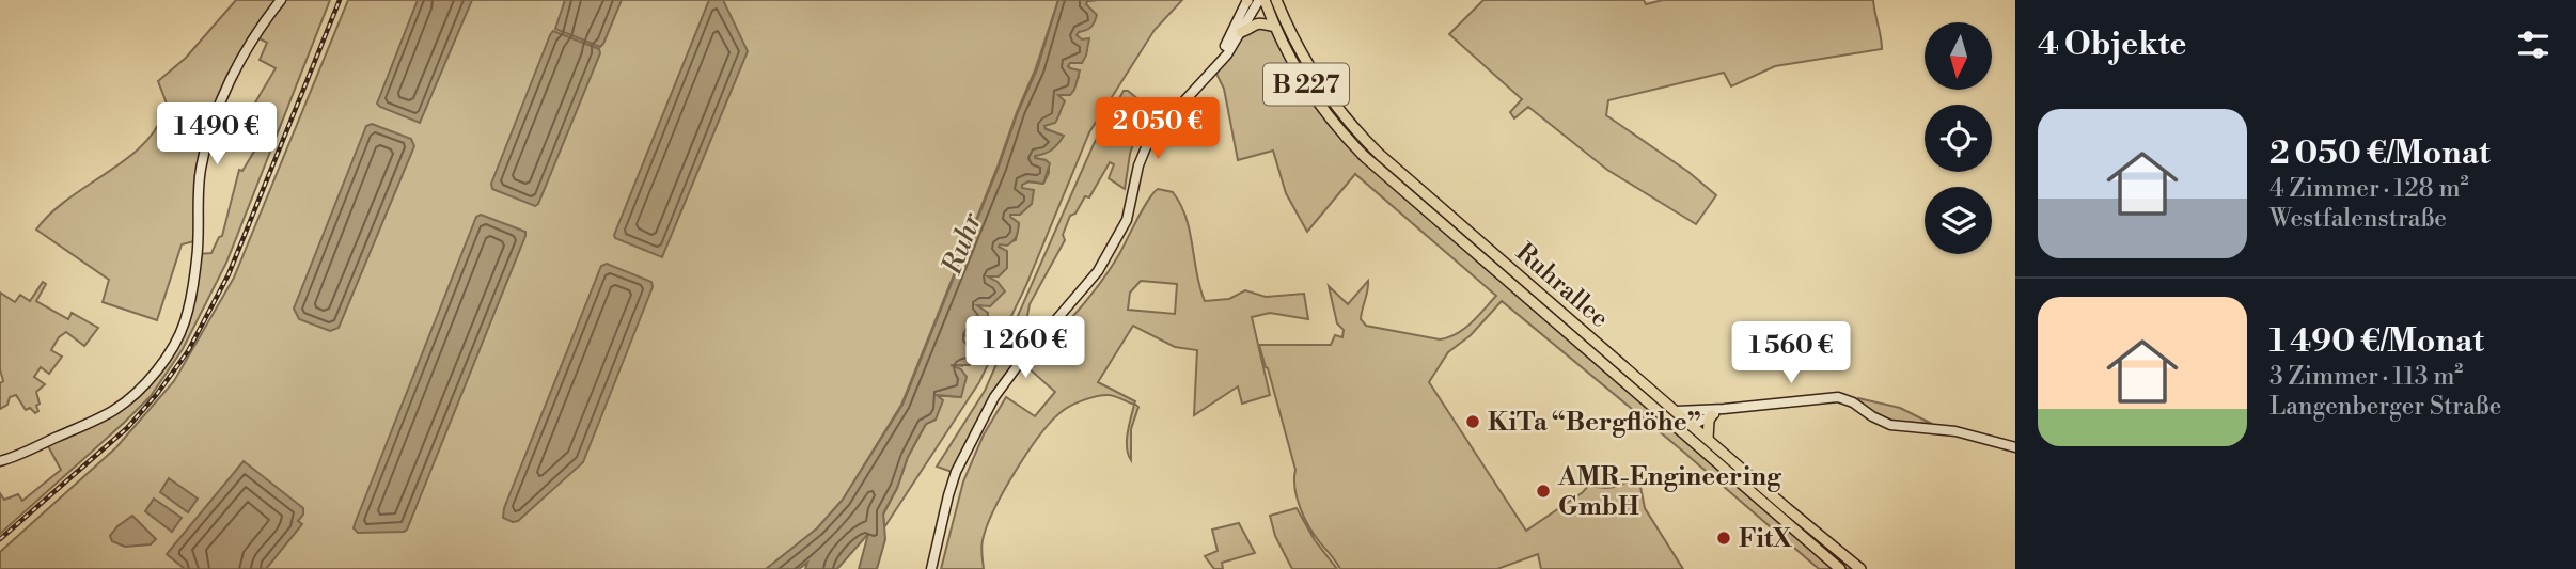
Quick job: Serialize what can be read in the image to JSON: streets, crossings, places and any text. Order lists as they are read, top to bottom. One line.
{"streets":{"main road":["B 227","Ruhrallee"]},"water":["Ruhr"],"places":["KiTa “Bergflöhe”","AMR-Engineering GmbH","FitX"],"north":"bottom","page":{"heading":"4 Objekte","list":[{"name":"2 050 €/Monat","note":"4 Zimmer · 128 m² · Westfalenstraße"},{"name":"1 490 €/Monat","note":"3 Zimmer · 113 m² · Langenberger Straße"}],"price":["2 050 €","1 490 €","1 260 €","1 560 €"]}}
